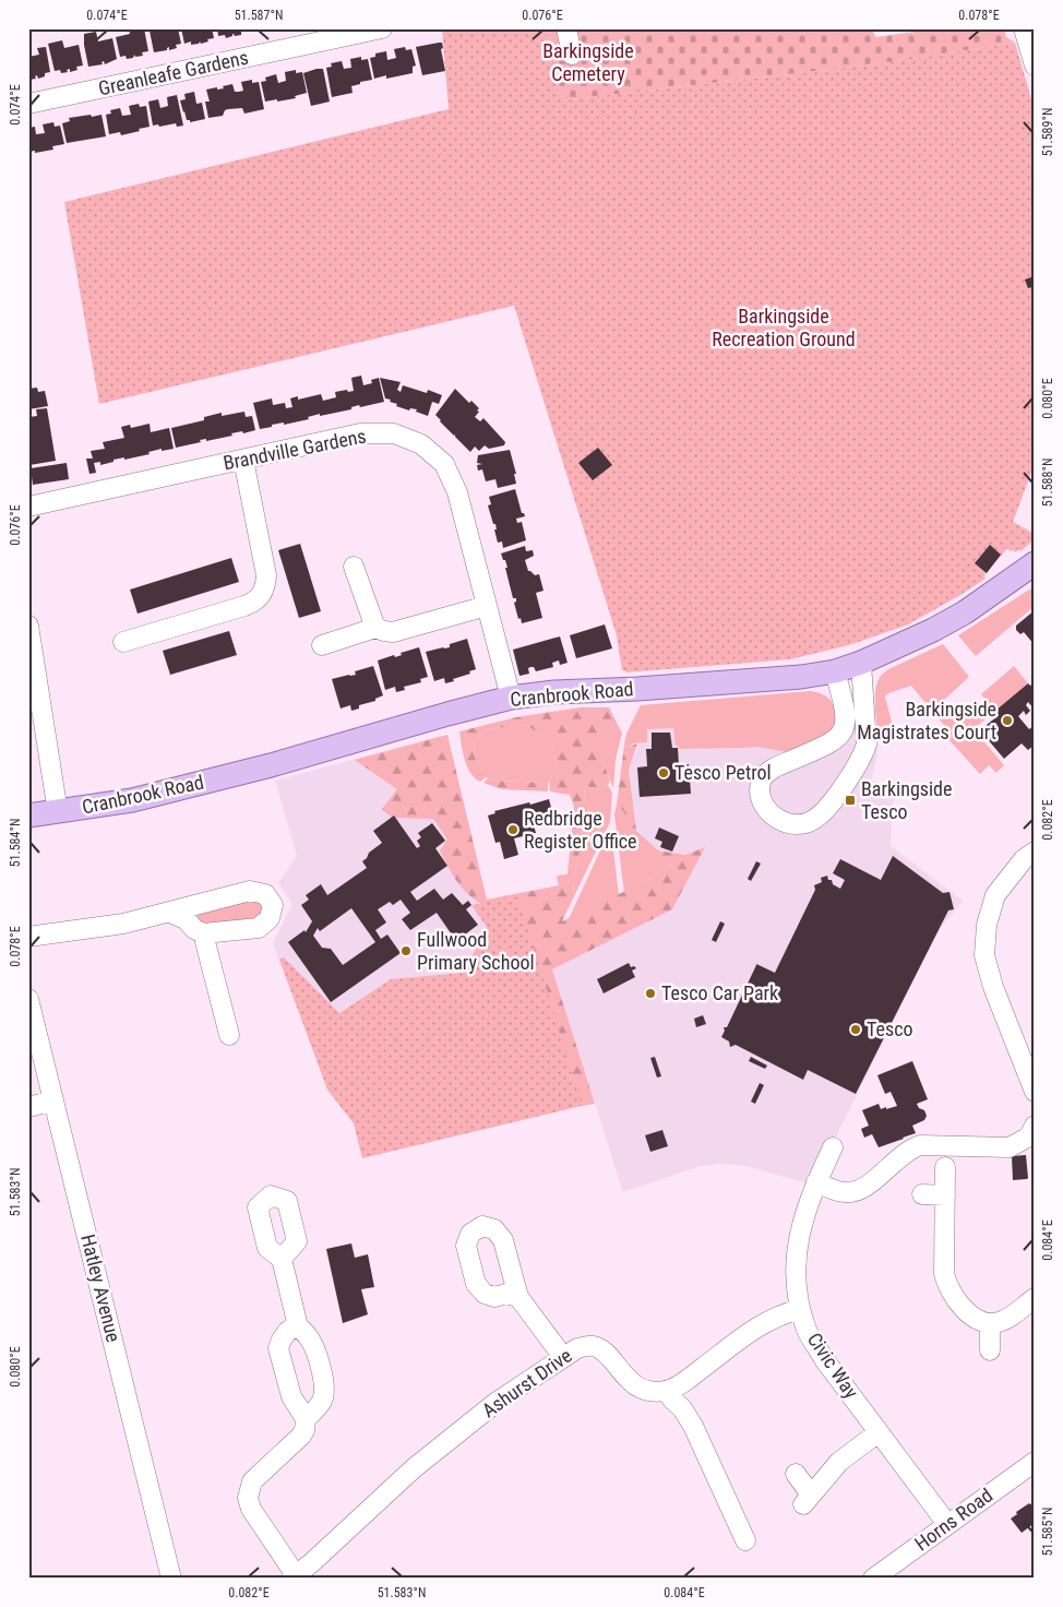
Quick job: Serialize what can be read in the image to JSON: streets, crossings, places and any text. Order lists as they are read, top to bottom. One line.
{"streets":{"main road":["Cranbrook Road"],"street":["Greanleafe Gardens","Brandville Gardens","Hatley Avenue","Civic Way","Ashurst Drive","Horns Road"]},"crossings":[["Brandville Gardens","Cranbrook Road"],["Civic Way","Horns Road"]],"parks":["Barkingside Cemetery","Barkingside Recreation Ground"],"places":{"other":["Barkingside Magistrates Court","Tesco Petrol","Redbridge Register Office","Fullwood Primary School","Tesco Car Park","Tesco"],"transit":["Barkingside Tesco"]},"coordinates":["0.074°E","51.587°N","0.076°E","0.078°E","51.589°N","0.080°E","51.588°N","0.082°E","51.584°N","51.583°N","0.084°E","51.585°N"]}
